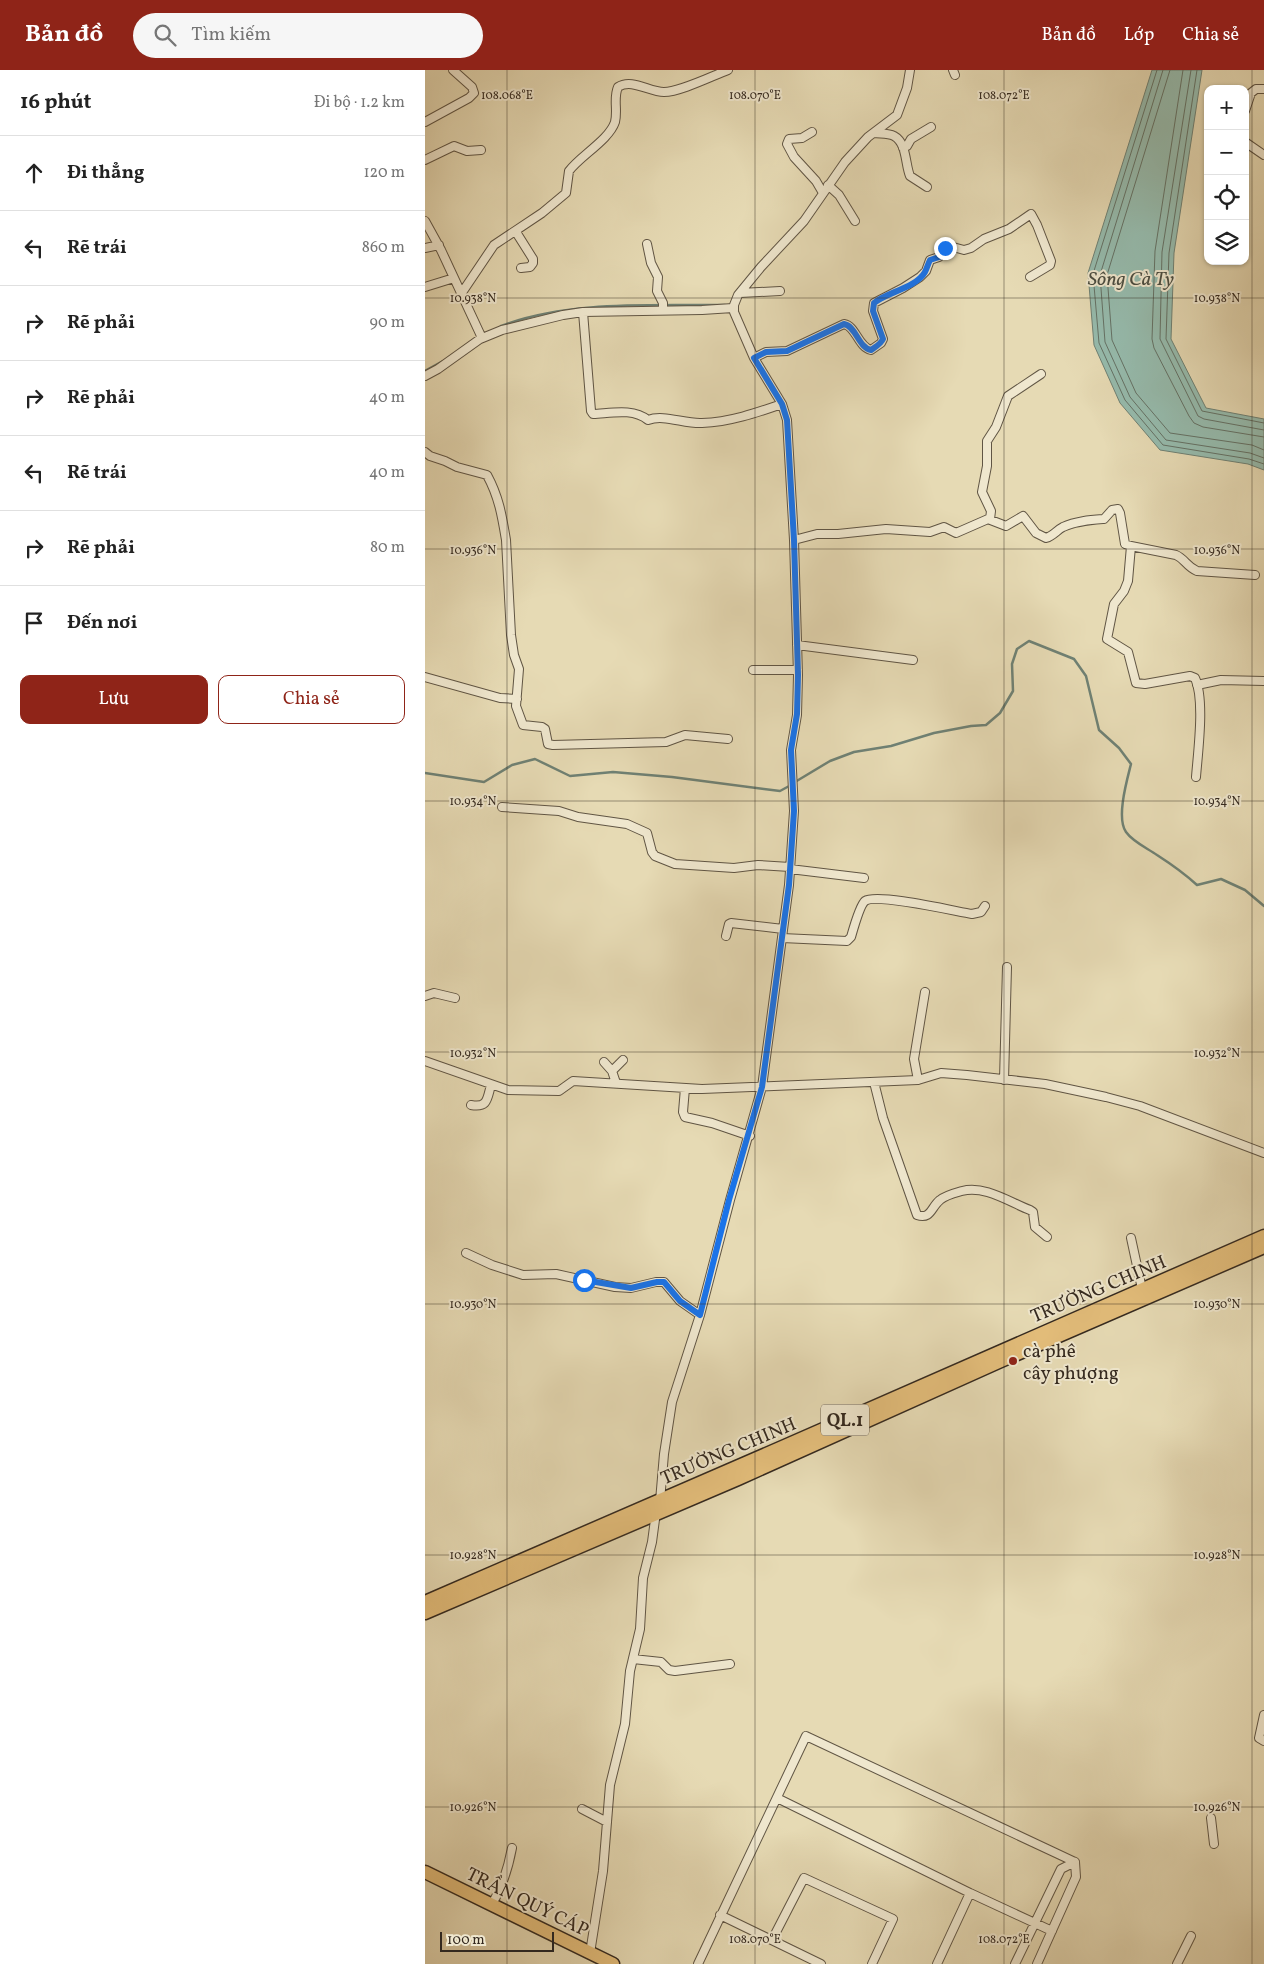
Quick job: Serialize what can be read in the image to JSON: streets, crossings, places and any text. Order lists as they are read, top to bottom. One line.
{"streets":{"main road":["TRƯỜNG CHINH","QL.1","TRẦN QUÝ CÁP"]},"water":["Sông Cà Ty"],"places":["cà phê cây phượng"],"scale_bar":"100 m","page":{"header":"Bản đồ","search":"Tìm kiếm","nav":["Bản đồ","Lớp","Chia sẻ"],"heading":["16 phút","Đi bộ · 1.2 km"],"map_buttons":["+","−"],"list":[["Đi thẳng","120 m"],["Rẽ trái","860 m"],["Rẽ phải","90 m"],["Rẽ phải","40 m"],["Rẽ trái","40 m"],["Rẽ phải","80 m"],"Đến nơi"],"buttons":["Lưu","Chia sẻ"],"scale":"100 m"},"coordinates":["108.068°E","108.070°E","108.072°E","10.938°N","10.936°N","10.934°N","10.932°N","10.930°N","10.928°N","10.926°N"]}
